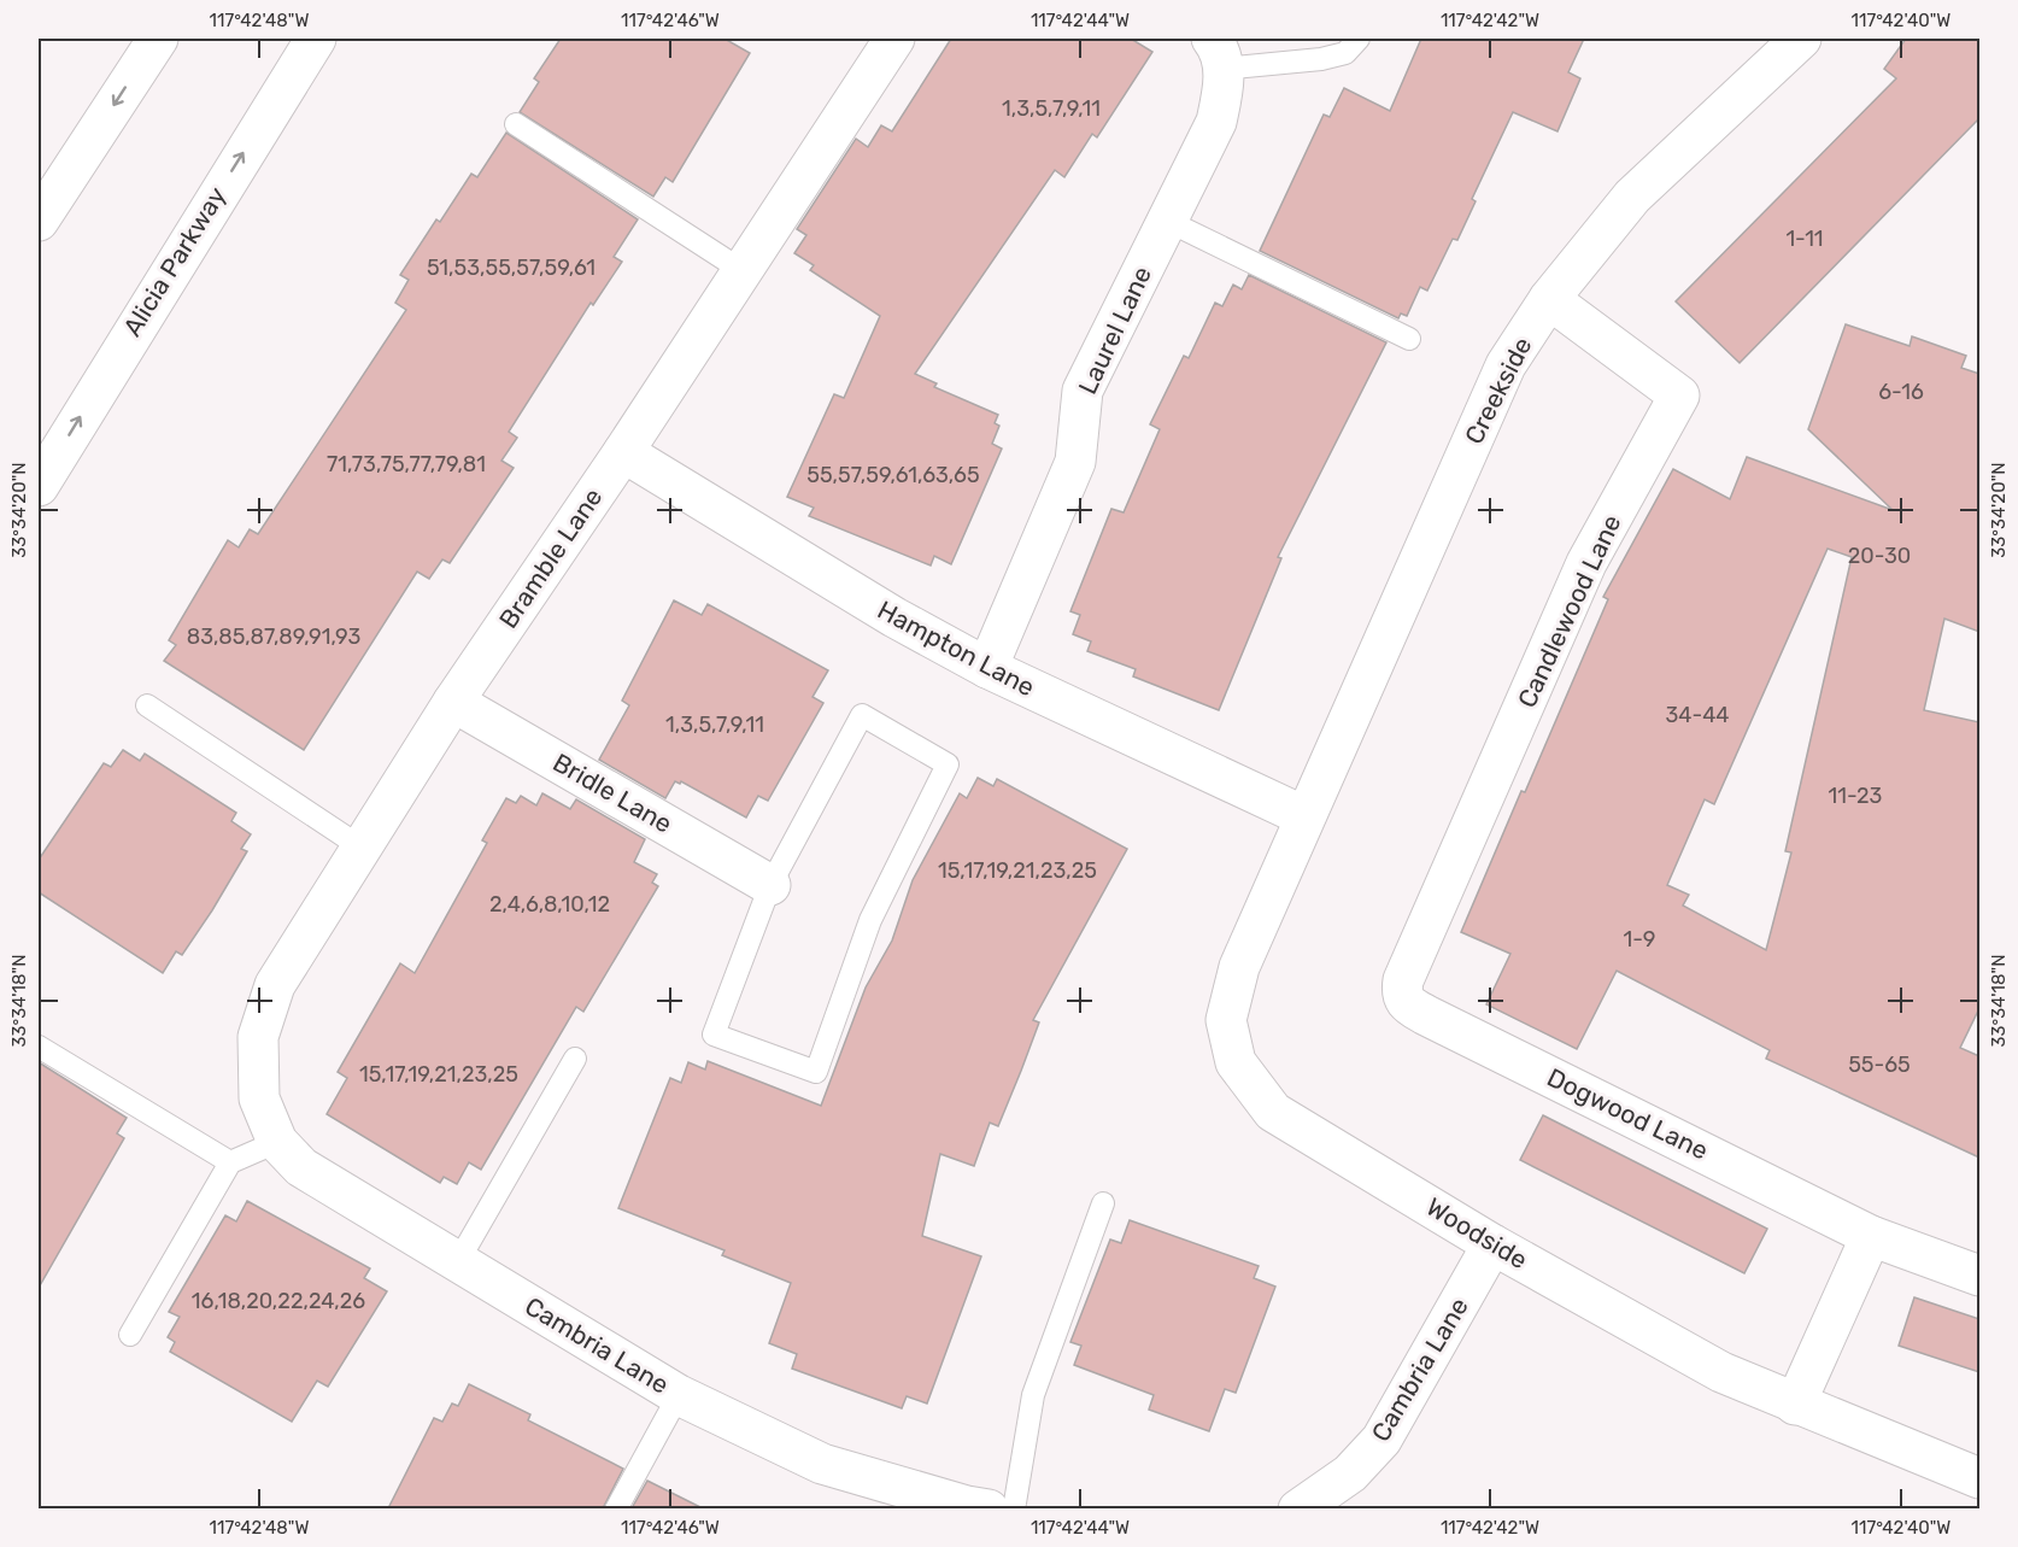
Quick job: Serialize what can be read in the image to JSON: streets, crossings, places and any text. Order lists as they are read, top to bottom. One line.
{"streets":{"street":["Alicia Parkway","Laurel Lane","Creekside","Bramble Lane","Candlewood Lane","Hampton Lane","Bridle Lane","Dogwood Lane","Woodside","Cambria Lane"]},"crossings":[["Laurel Lane","Hampton Lane"],["Creekside","Candlewood Lane"],["Creekside","Hampton Lane"],["Creekside","Woodside"],["Bramble Lane","Hampton Lane"],["Bramble Lane","Bridle Lane"],["Bramble Lane","Cambria Lane"],["Candlewood Lane","Dogwood Lane"],["Hampton Lane","Woodside"],["Woodside","Cambria Lane"]],"house_numbers":["1,3,5,7,9,11","1-11","51,53,55,57,59,61","6-16","71,73,75,77,79,81","55,57,59,61,63,65","20-30","83,85,87,89,91,93","34-44","1,3,5,7,9,11","11-23","15,17,19,21,23,25","2,4,6,8,10,12","1-9","55-65","15,17,19,21,23,25","16,18,20,22,24,26"],"coordinates":["117°42'48\"W","117°42'46\"W","117°42'44\"W","117°42'42\"W","117°42'40\"W","33°34'20\"N","33°34'18\"N"]}
